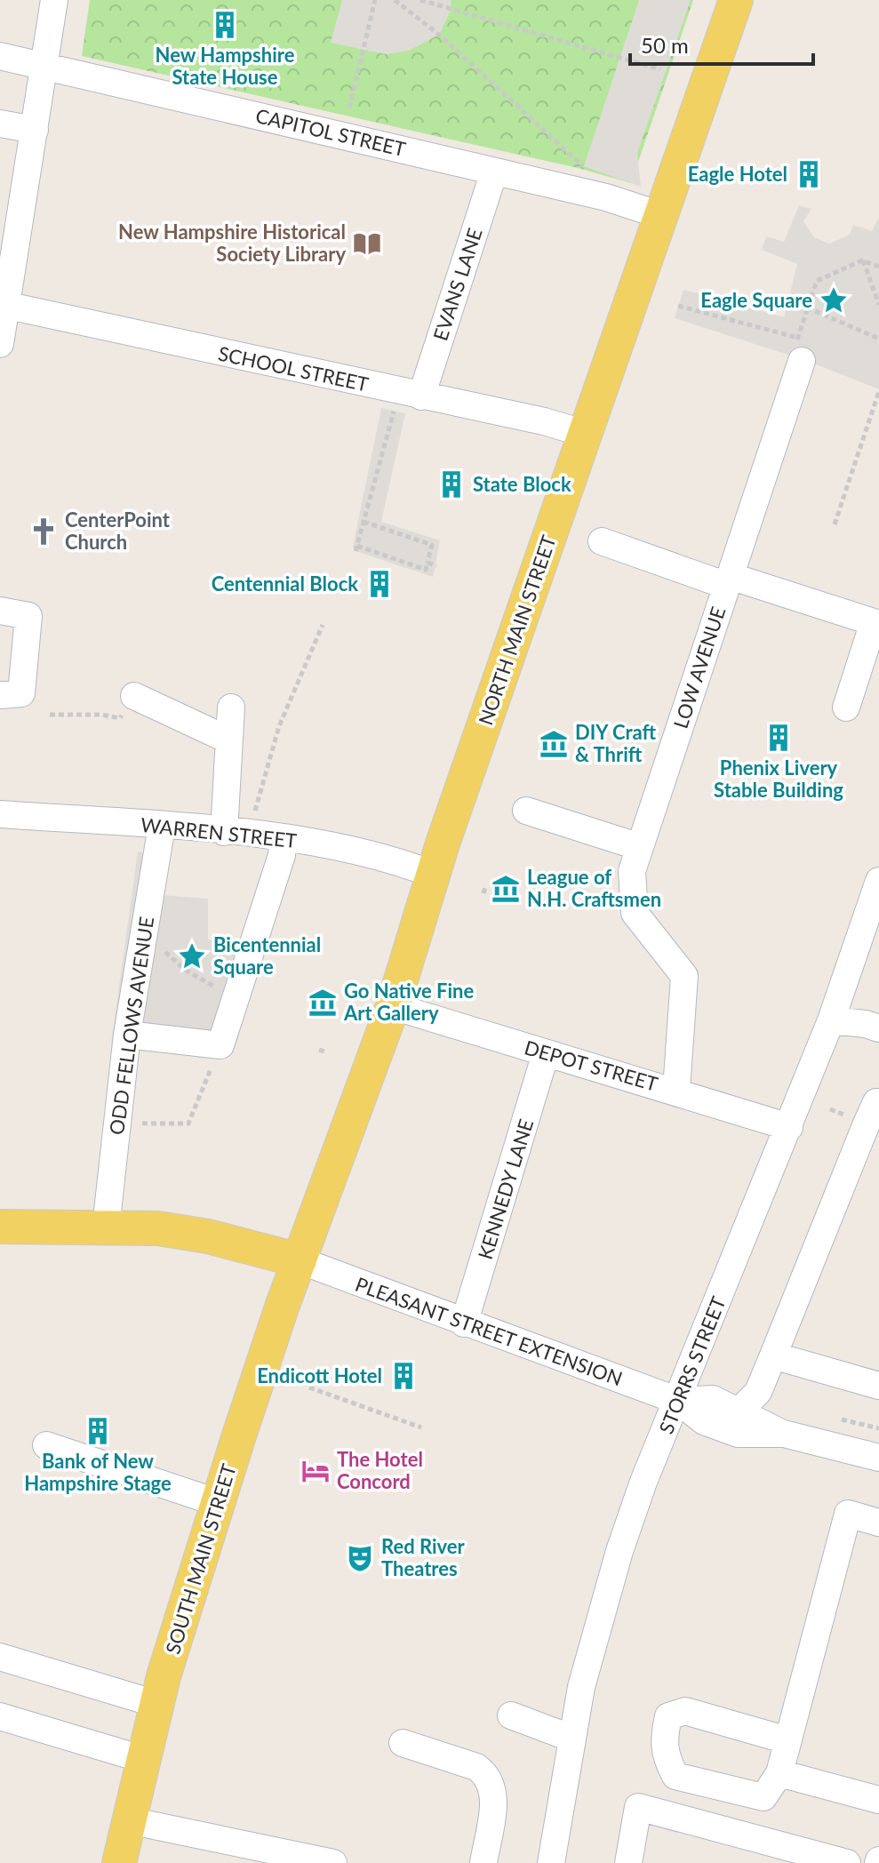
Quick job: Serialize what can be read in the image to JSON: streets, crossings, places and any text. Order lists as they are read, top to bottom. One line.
{"streets":{"main road":["NORTH MAIN STREET","SOUTH MAIN STREET"],"street":["CAPITOL STREET","EVANS LANE","SCHOOL STREET","LOW AVENUE","WARREN STREET","ODD FELLOWS AVENUE","DEPOT STREET","KENNEDY LANE","PLEASANT STREET EXTENSION","STORRS STREET"]},"crossings":[["CAPITOL STREET","EVANS LANE"],["CAPITOL STREET","NORTH MAIN STREET"],["EVANS LANE","SCHOOL STREET"],["SCHOOL STREET","NORTH MAIN STREET"],["NORTH MAIN STREET","WARREN STREET"],["NORTH MAIN STREET","DEPOT STREET"],["NORTH MAIN STREET","PLEASANT STREET EXTENSION"],["NORTH MAIN STREET","SOUTH MAIN STREET"],["LOW AVENUE","DEPOT STREET"],["WARREN STREET","ODD FELLOWS AVENUE"],["DEPOT STREET","KENNEDY LANE"],["DEPOT STREET","STORRS STREET"],["KENNEDY LANE","PLEASANT STREET EXTENSION"],["PLEASANT STREET EXTENSION","STORRS STREET"],["PLEASANT STREET EXTENSION","SOUTH MAIN STREET"]],"places":{"building":["New Hampshire State House","Eagle Hotel","State Block","Centennial Block","Phenix Livery Stable Building","Endicott Hotel","Bank of New Hampshire Stage"],"library":["New Hampshire Historical Society Library"],"place":["Eagle Square","Bicentennial Square"],"church":["CenterPoint Church"],"museum":["DIY Craft & Thrift","League of N.H. Craftsmen","Go Native Fine Art Gallery"],"hotel":["The Hotel Concord"],"theatre":["Red River Theatres"]},"scale_bar":"50 m"}
